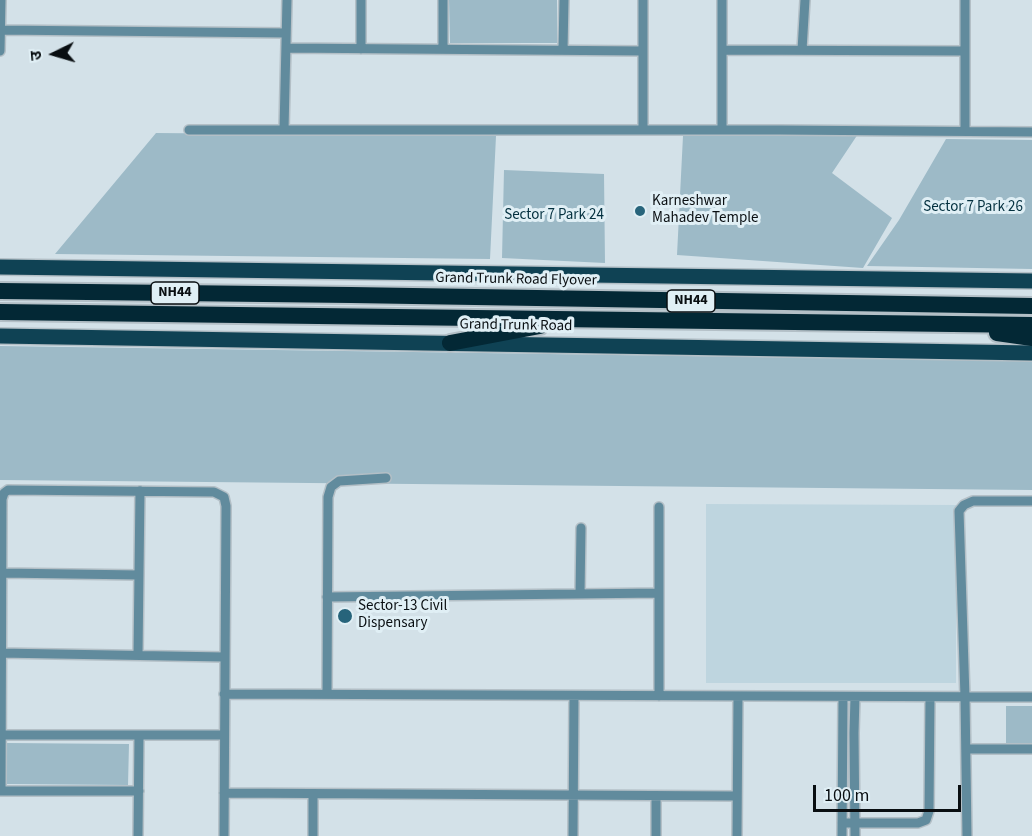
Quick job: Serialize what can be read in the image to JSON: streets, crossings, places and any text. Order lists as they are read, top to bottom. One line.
{"streets":{"highway":["Grand Trunk Road Flyover","NH44","Grand Trunk Road"]},"crossings":[["NH44","Grand Trunk Road"]],"parks":["Sector 7 Park 26","Sector 7 Park 24"],"places":["Karneshwar Mahadev Temple","Sector-13 Civil Dispensary"],"scale_bar":"100 m","north":"left"}
